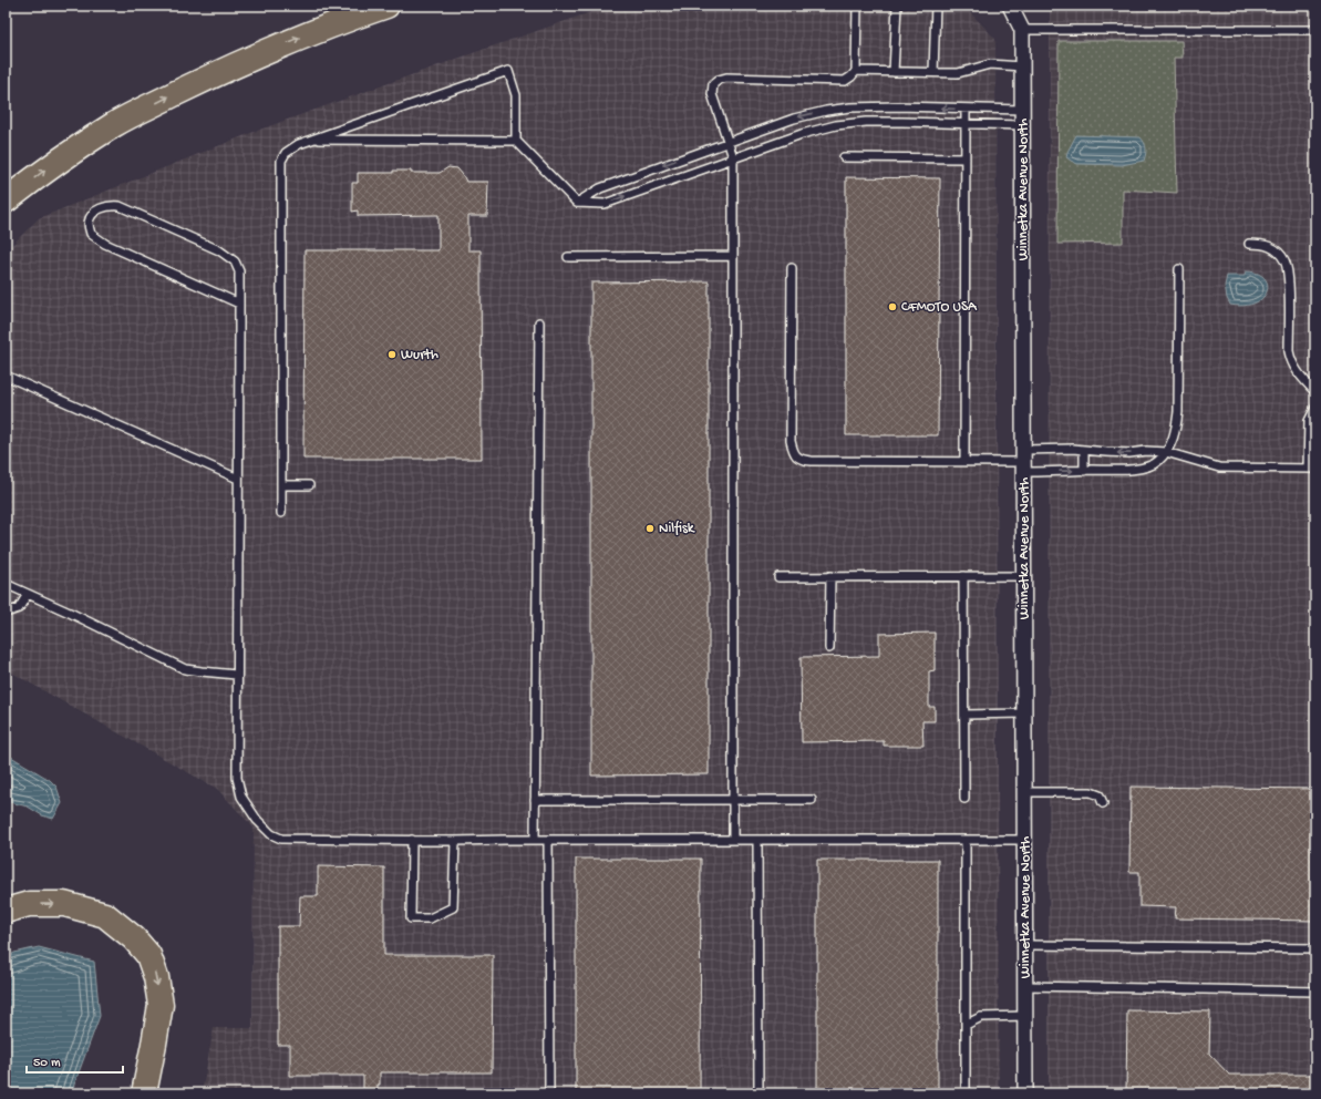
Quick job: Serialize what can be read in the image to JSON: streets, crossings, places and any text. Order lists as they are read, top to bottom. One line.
{"streets":{"street":["Winnetka Avenue North"]},"places":["CFMOTO USA","Wurth","Nilfisk"],"scale_bar":"50 m"}
